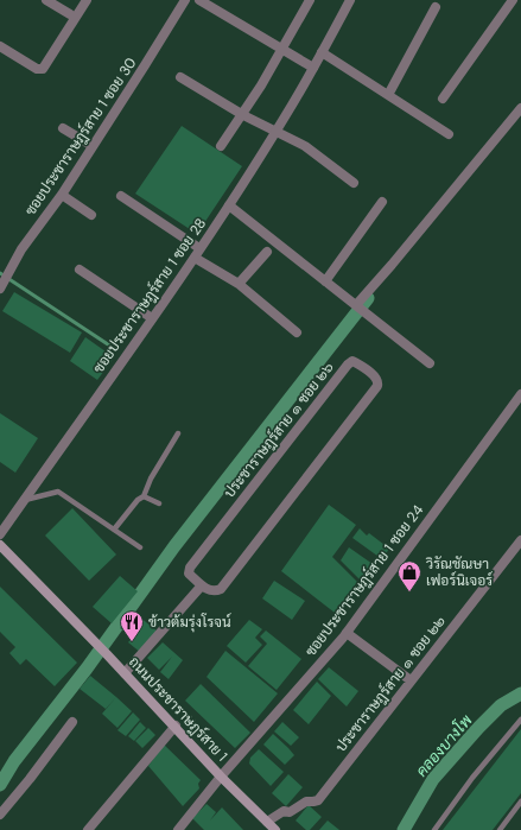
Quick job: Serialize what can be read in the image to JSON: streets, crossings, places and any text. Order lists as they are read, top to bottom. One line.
{"streets":{"main road":["ถนนประชาราษฎร์สาย 1"],"street":["ซอยประชาราษฎร์สาย 1 ซอย 30","ซอยประชาราษฎร์สาย 1 ซอย 28","ประชาราษฎร์สาย ๑ ซอย ๒๖","ซอยประชาราษฎร์สาย 1 ซอย 24","ประชาราษฎร์สาย ๑ ซอย ๒๒"]},"crossings":[["ซอยประชาราษฎร์สาย 1 ซอย 24","ถนนประชาราษฎร์สาย 1"],["ประชาราษฎร์สาย ๑ ซอย ๒๒","ถนนประชาราษฎร์สาย 1"]],"water":["คลองบางโพ"],"places":{"shop":["วิรัณชัณษา เฟอร์นิเจอร์"],"restaurant":["ข้าวต้มรุ่งโรจน์"]}}
